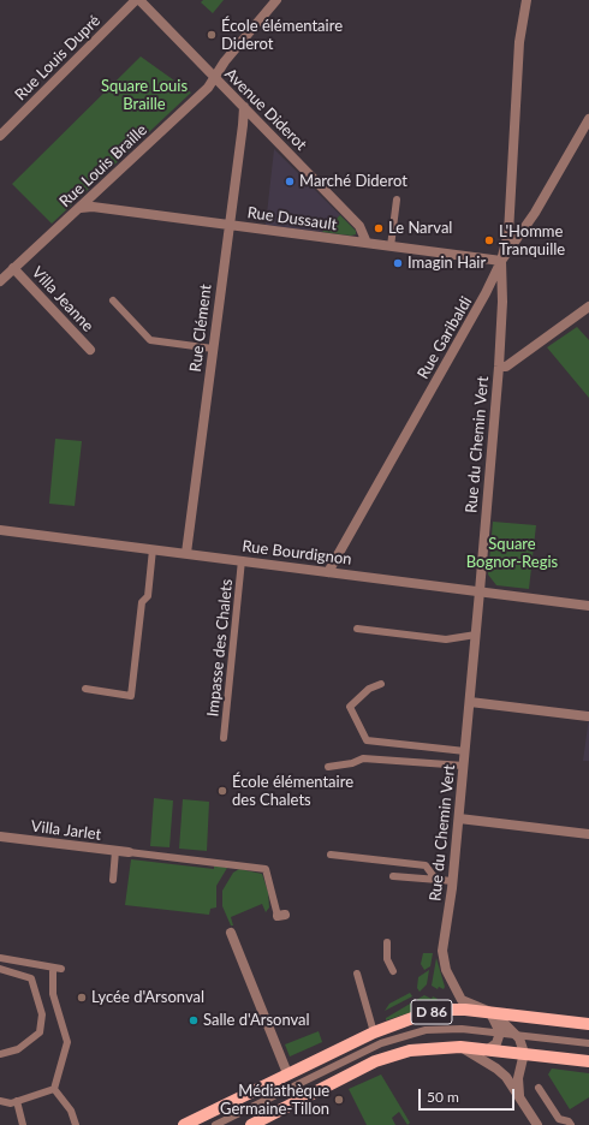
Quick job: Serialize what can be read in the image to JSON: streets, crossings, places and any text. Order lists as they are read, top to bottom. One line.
{"streets":{"main road":["D 86"],"street":["Rue Louis Dupré","Avenue Diderot","Rue Louis Braille","Rue Dussault","Villa Jeanne","Rue Clément","Rue Garibaldi","Rue du Chemin Vert","Rue Bourdignon","Villa Jarlet"],"lane":["Impasse des Chalets"]},"crossings":[["Rue Louis Dupré","Avenue Diderot"],["Avenue Diderot","Rue Louis Braille"],["Avenue Diderot","Rue Dussault"],["Avenue Diderot","Rue Clément"],["Rue Louis Braille","Rue Dussault"],["Rue Louis Braille","Villa Jeanne"],["Rue Dussault","Rue Clément"],["Rue Dussault","Rue Garibaldi"],["Rue Dussault","Rue du Chemin Vert"],["Rue Clément","Rue Bourdignon"],["Rue Garibaldi","Rue du Chemin Vert"],["Rue Garibaldi","Rue Bourdignon"],["Rue du Chemin Vert","Rue Bourdignon"],["Rue du Chemin Vert","D 86"],["Rue Bourdignon","Impasse des Chalets"]],"parks":["Square Louis Braille","Square Bognor-Regis"],"places":["École élémentaire Diderot","Marché Diderot","Le Narval","L'Homme Tranquille","Imagin Hair","École élémentaire des Chalets","Lycée d'Arsonval","Salle d'Arsonval","Médiathèque Germaine-Tillon"],"scale_bar":"50 m"}
